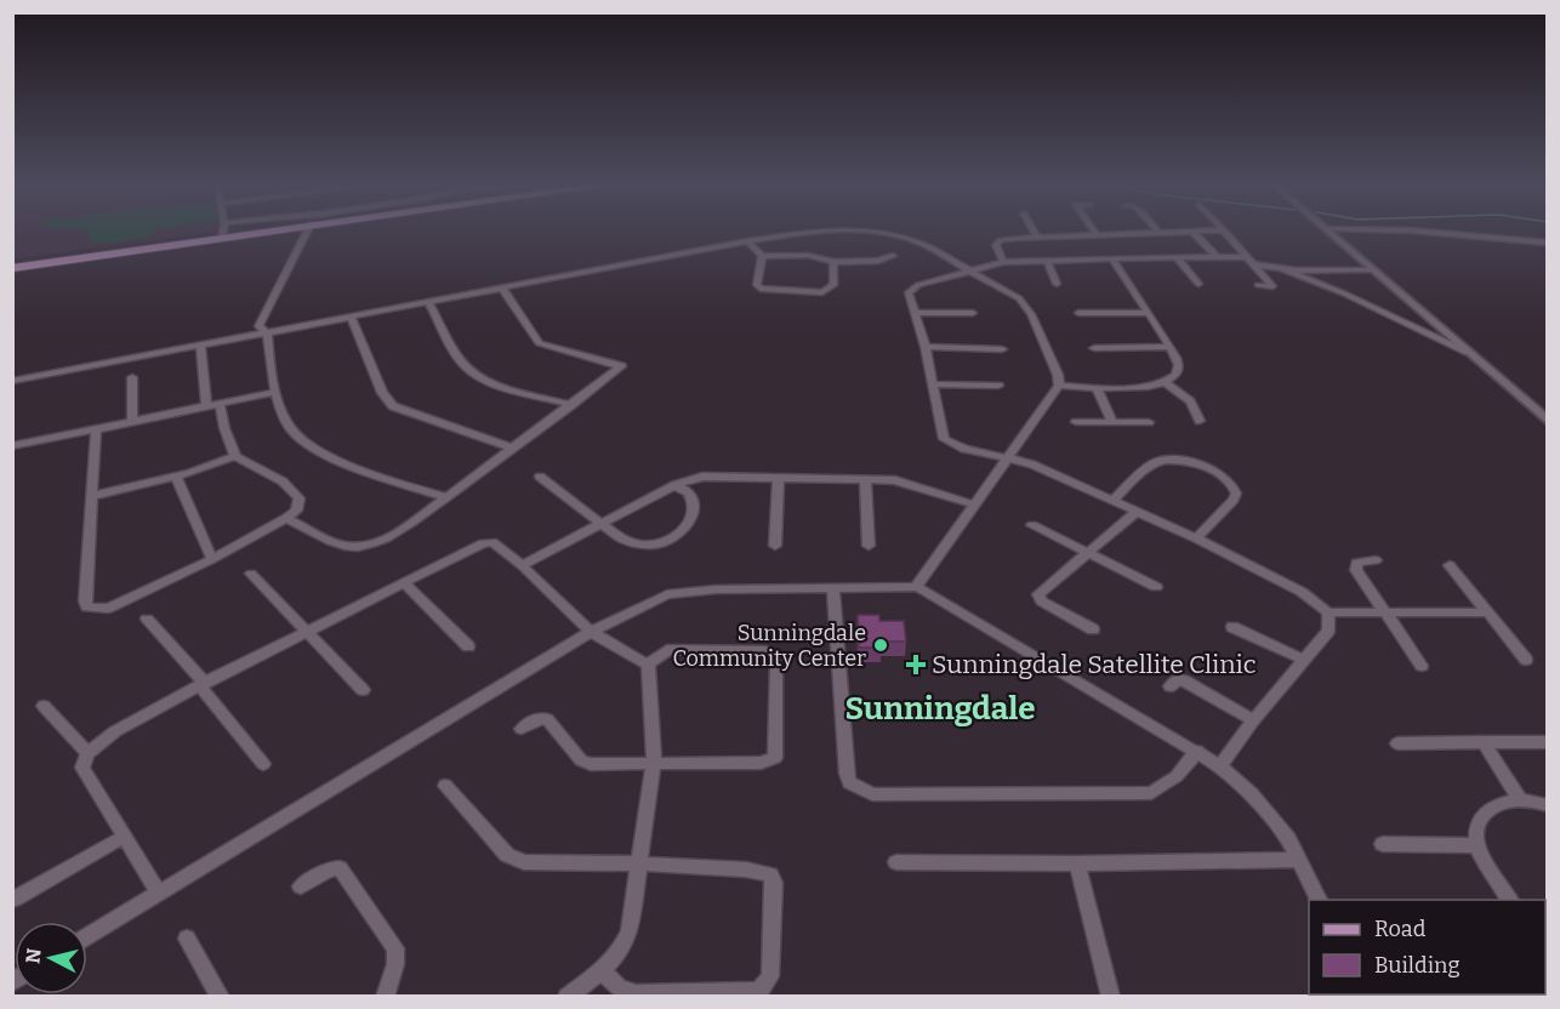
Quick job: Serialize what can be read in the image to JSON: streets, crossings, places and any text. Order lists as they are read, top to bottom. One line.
{"districts":["Sunningdale"],"places":{"other":["Sunningdale Community Center"],"health":["Sunningdale Satellite Clinic"]},"legend":["Road","Building"],"north":"left"}
